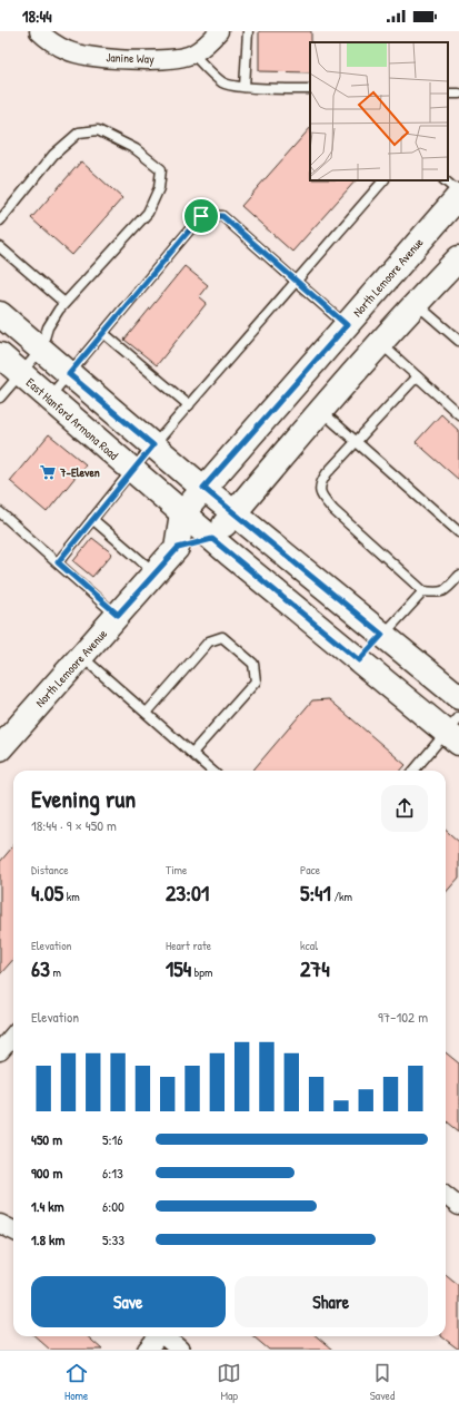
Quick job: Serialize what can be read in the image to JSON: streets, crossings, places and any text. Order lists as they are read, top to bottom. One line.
{"streets":{"main road":["North Lemoore Avenue","East Hanford Armona Road"],"street":["Janine Way"]},"crossings":[["North Lemoore Avenue","East Hanford Armona Road"]],"places":{"supermarket":["7-Eleven"]},"page":{"status":"18:44","heading":["Evening run","18:44 · 9 × 450 m"],"stats":[["Distance","4.05 km"],["Time","23:01"],["Pace","5:41 /km"],["Elevation","63 m"],["Heart rate","154 bpm"],["kcal","274"]],"chart":["Elevation","97–102 m"],"list":[{"name":"450 m","note":"5:16"},{"name":"900 m","note":"6:13"},{"name":"1.4 km","note":"6:00"},{"name":"1.8 km","note":"5:33"}],"buttons":["Save","Share"],"tabs":["Home","Map","Saved"]}}
